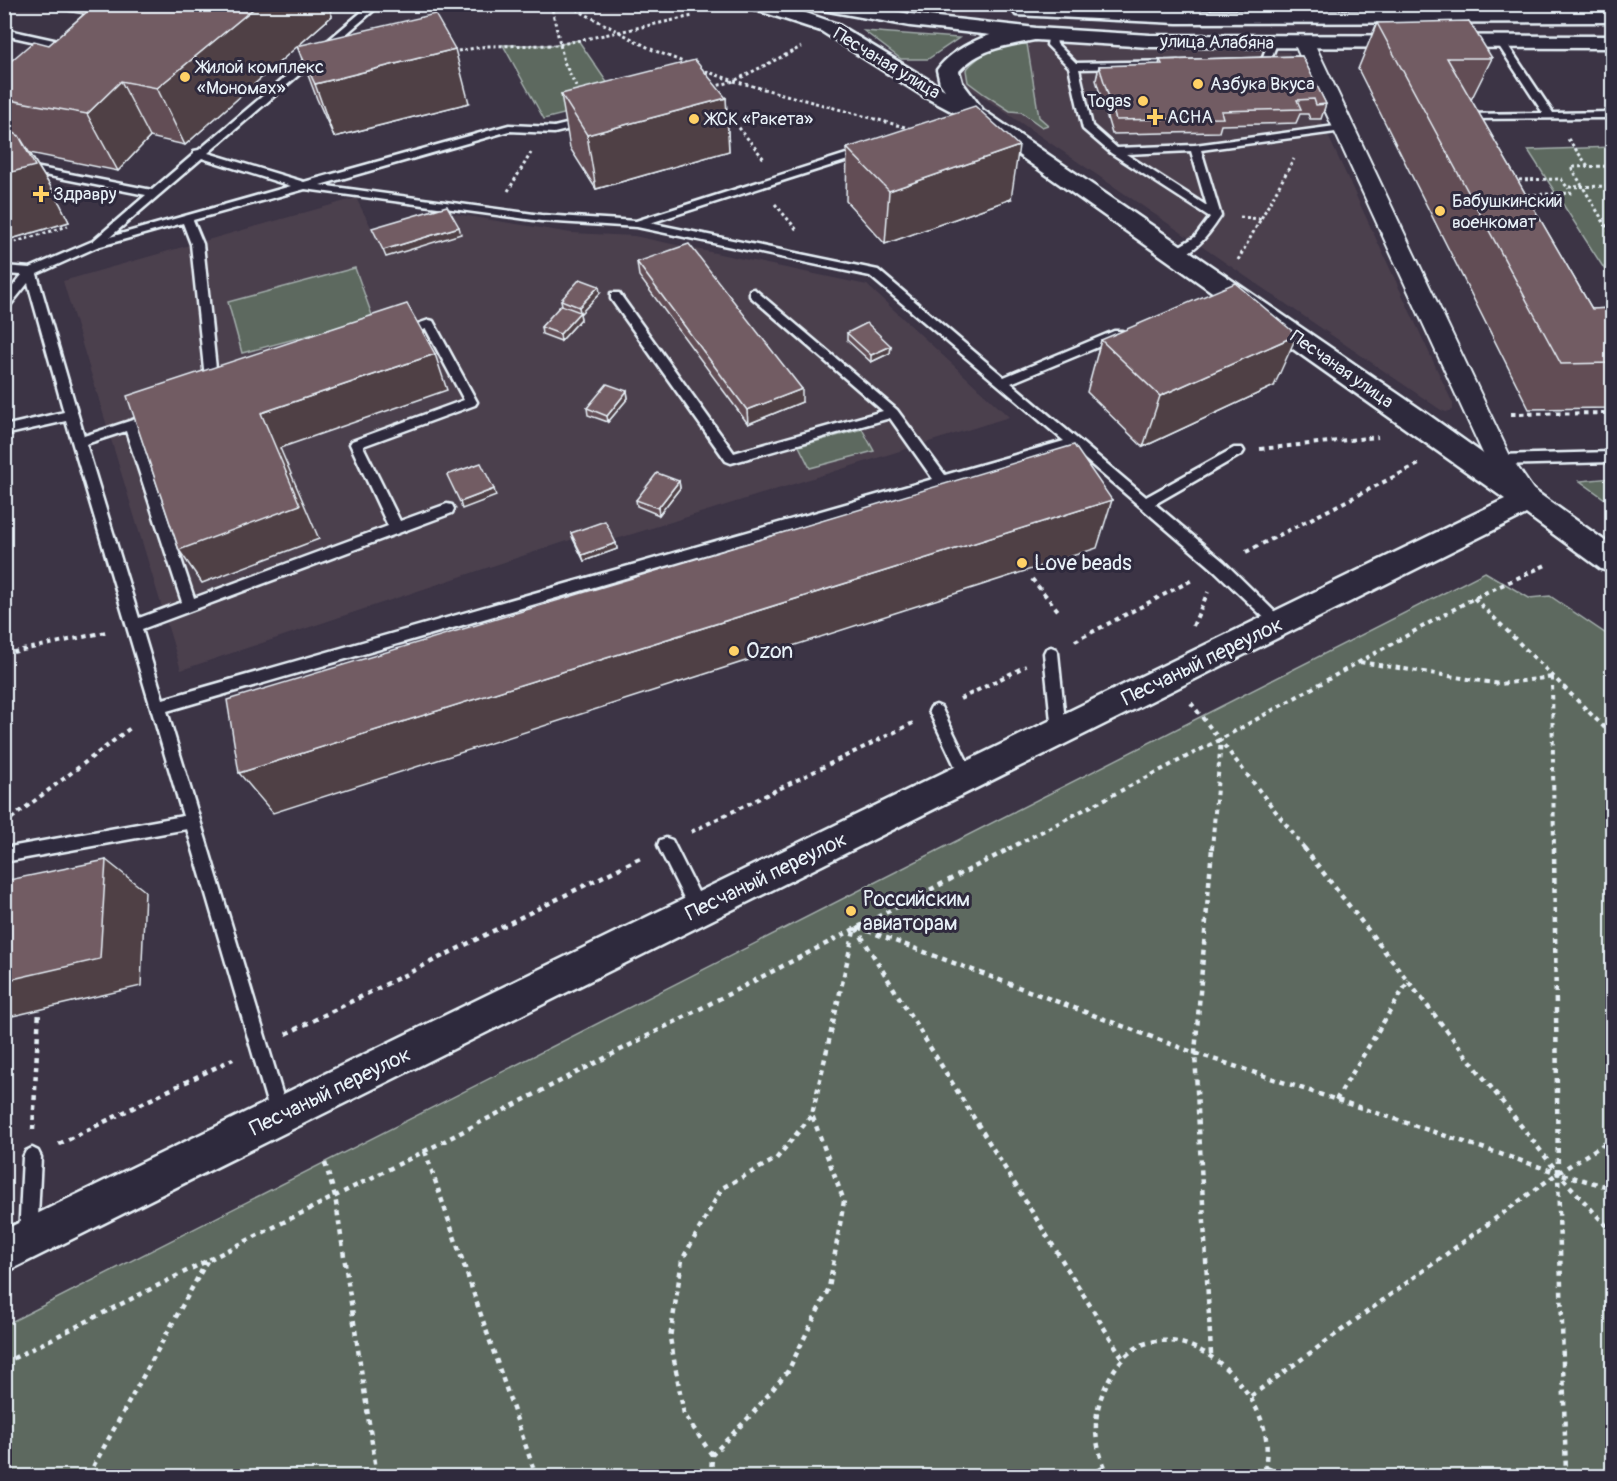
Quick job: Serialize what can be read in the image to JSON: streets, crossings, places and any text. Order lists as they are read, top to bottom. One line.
{"streets":{"street":["улица Алабяна","Песчаная улица","Песчаный переулок"]},"crossings":[["улица Алабяна","Песчаная улица"],["Песчаная улица","Песчаный переулок"]],"places":{"other":["Жилой комплекс «Мономах»","Азбука Вкуса","Togas","ЖСК «Ракета»","Бабушкинский военкомат","Love beads","Ozon","Российским авиаторам"],"health":["АСНА","Здравру"]}}
